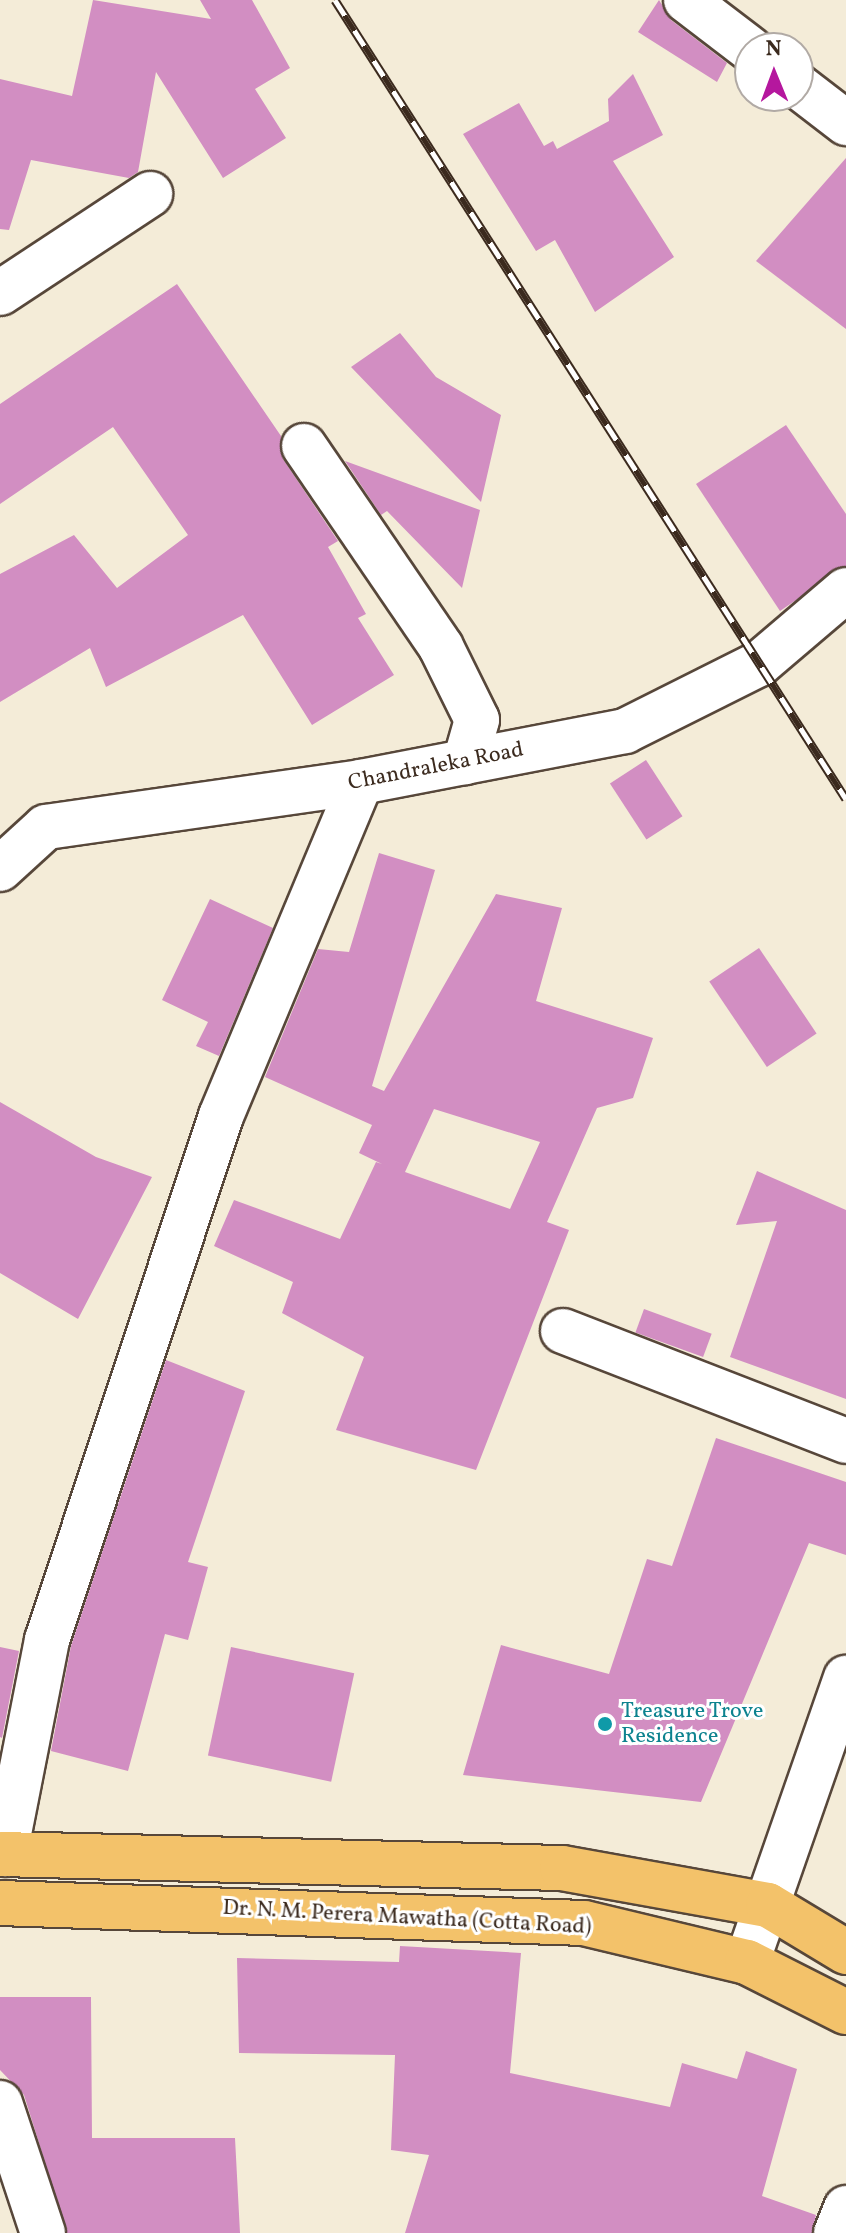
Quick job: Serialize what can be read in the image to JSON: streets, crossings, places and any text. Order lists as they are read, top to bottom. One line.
{"streets":{"main road":["Dr. N. M. Perera Mawatha (Cotta Road)"],"street":["Chandraleka Road"]},"places":["Treasure Trove Residence"],"north":"top"}
